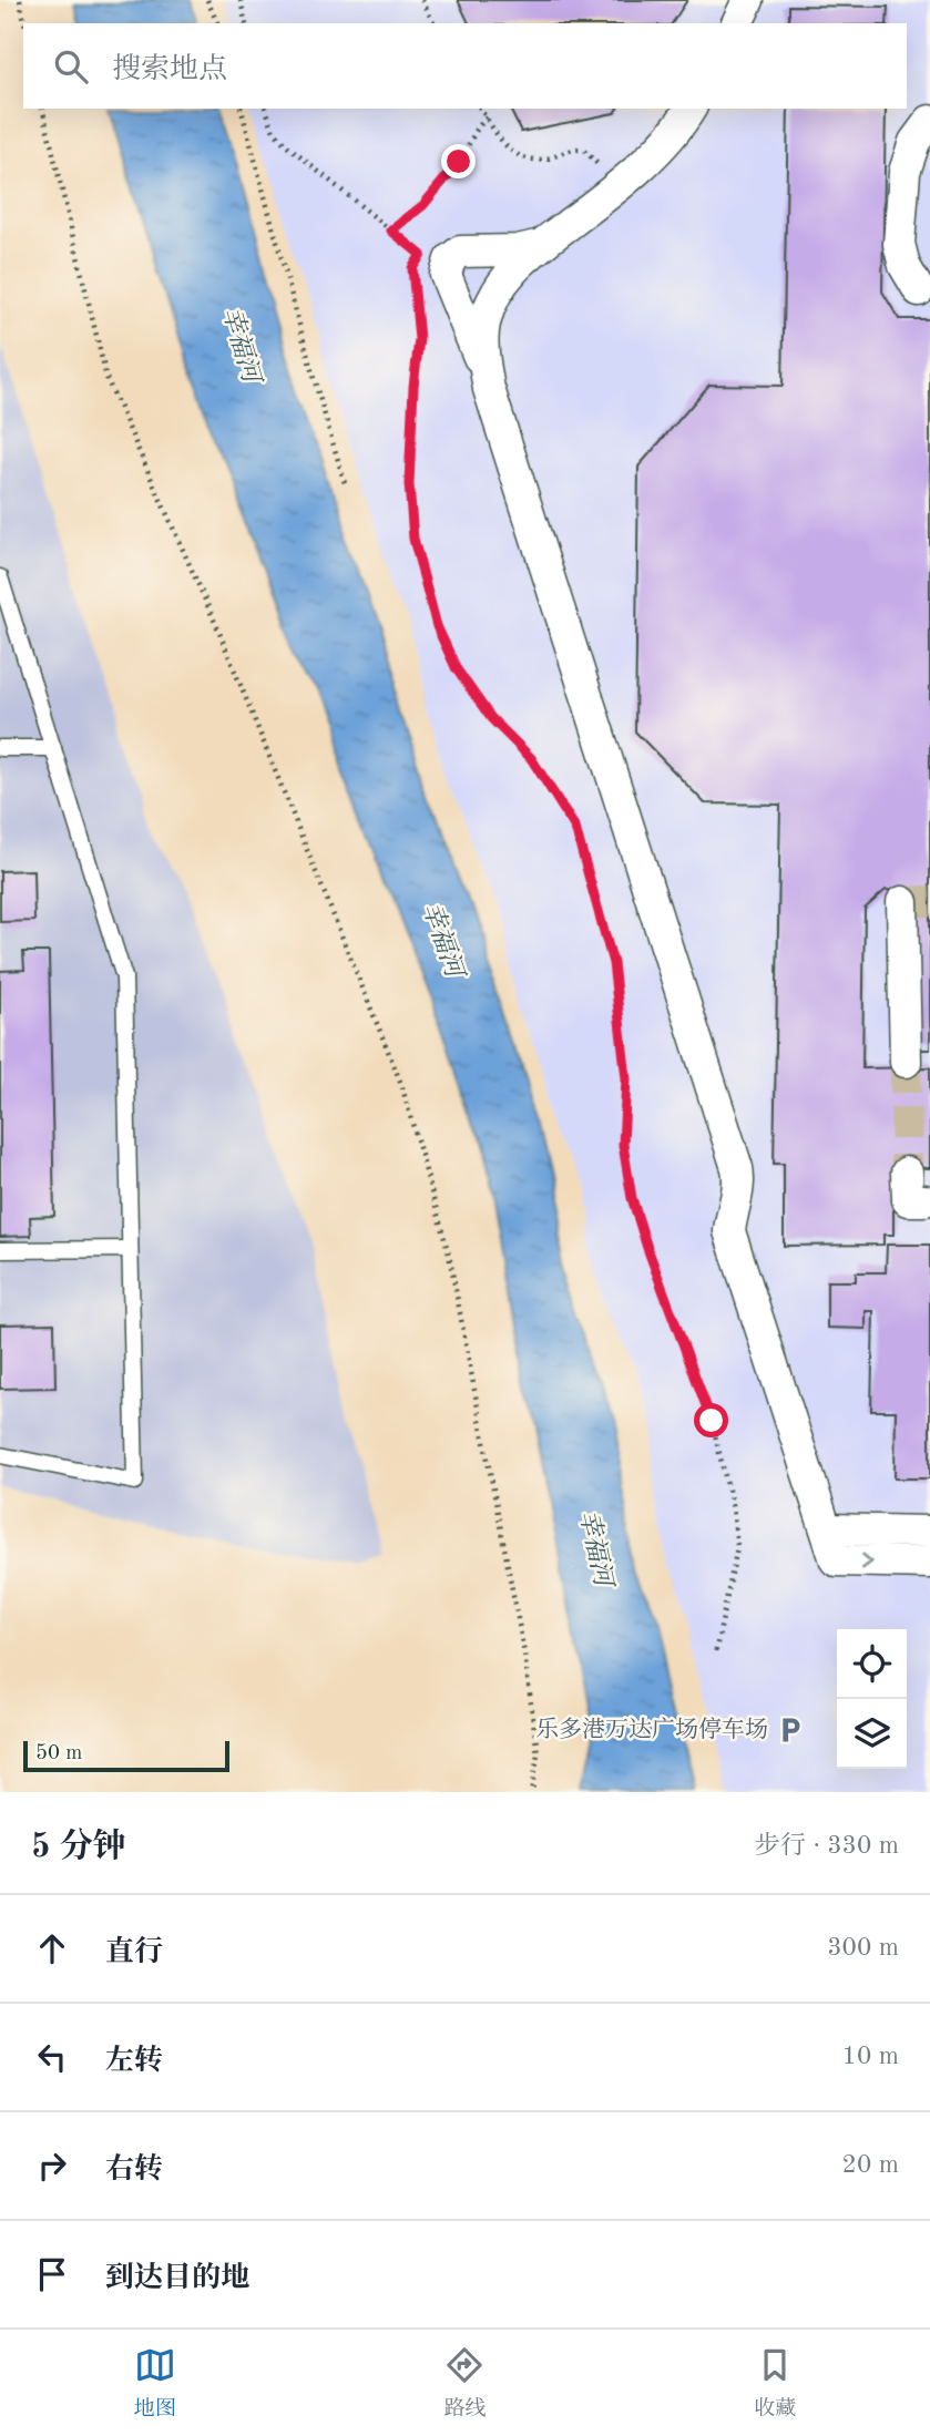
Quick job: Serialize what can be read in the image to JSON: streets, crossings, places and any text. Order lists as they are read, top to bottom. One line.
{"water":["幸福河"],"places":{"parking":["乐多港万达广场停车场"]},"scale_bar":"50 m","page":{"search":"搜索地点","scale":"50 m","heading":["5 分钟","步行 · 330 m"],"list":[["直行","300 m"],["左转","10 m"],["右转","20 m"],"到达目的地"],"nav":["地图","路线","收藏"]}}
